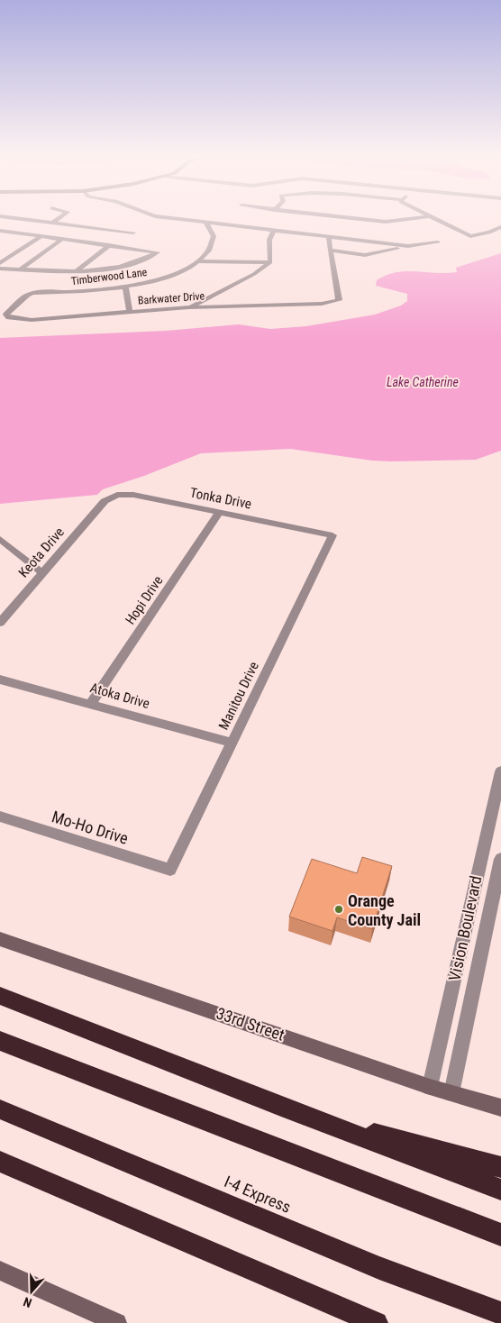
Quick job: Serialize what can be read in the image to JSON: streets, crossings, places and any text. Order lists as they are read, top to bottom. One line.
{"streets":{"highway":["I-4 Express"],"street":["Timberwood Lane","Barkwater Drive","Tonka Drive","Keota Drive","Hopi Drive","Atoka Drive","Manitou Drive","Mo-Ho Drive","Vision Boulevard","33rd Street"]},"crossings":[["Timberwood Lane","Barkwater Drive"],["Tonka Drive","Keota Drive"],["Tonka Drive","Hopi Drive"],["Tonka Drive","Manitou Drive"],["Hopi Drive","Atoka Drive"],["Atoka Drive","Manitou Drive"],["Manitou Drive","Mo-Ho Drive"],["Vision Boulevard","33rd Street"]],"water":["Lake Catherine"],"places":["Orange County Jail"],"north":"bottom"}
